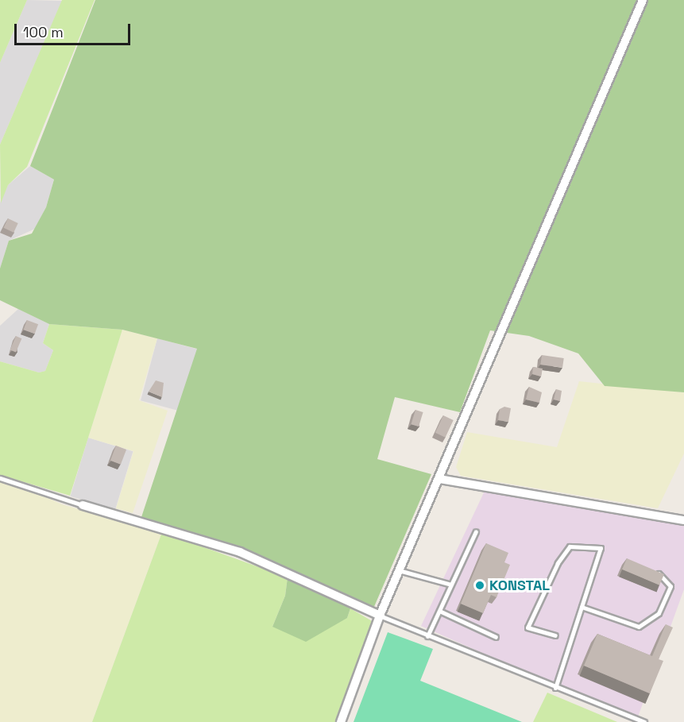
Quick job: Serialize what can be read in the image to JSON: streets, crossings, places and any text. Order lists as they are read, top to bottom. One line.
{"places":["KONSTAL"],"scale_bar":"100 m"}
